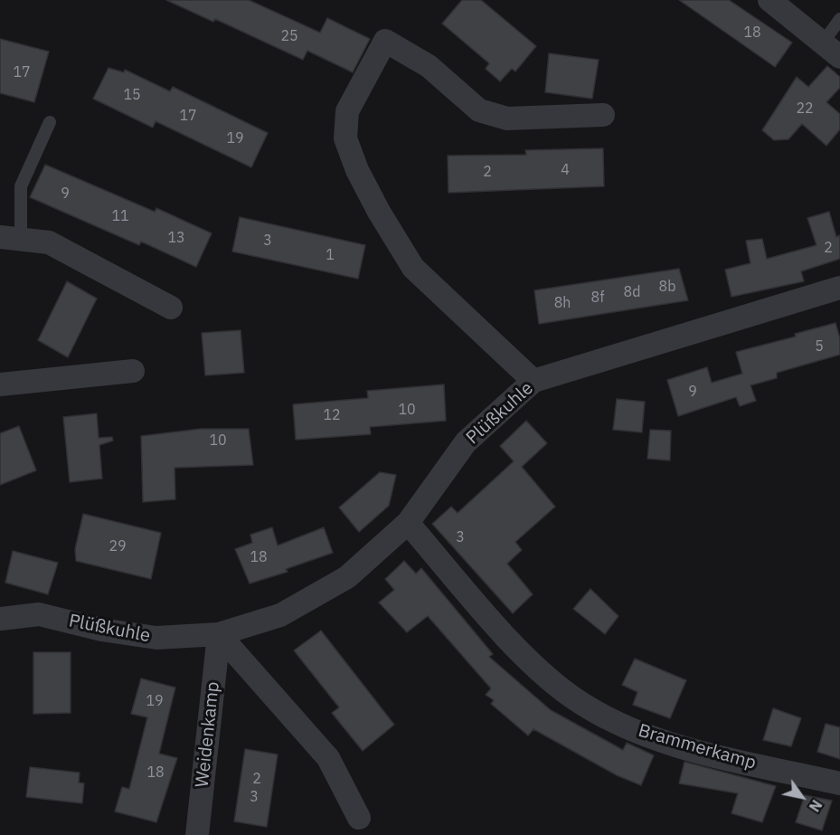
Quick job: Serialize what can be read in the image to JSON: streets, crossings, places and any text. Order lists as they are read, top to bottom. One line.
{"streets":{"street":["Plüßkuhle","Weidenkamp","Brammerkamp"]},"crossings":[["Plüßkuhle","Weidenkamp"],["Plüßkuhle","Brammerkamp"]],"house_numbers":["18","25","17","15","22","17","19","4","2","9","11","13","3","2","1","8b","8d","8f","8h","5","9","10","12","10","3","29","18","19","18","2","3"],"north":"bottom right"}
